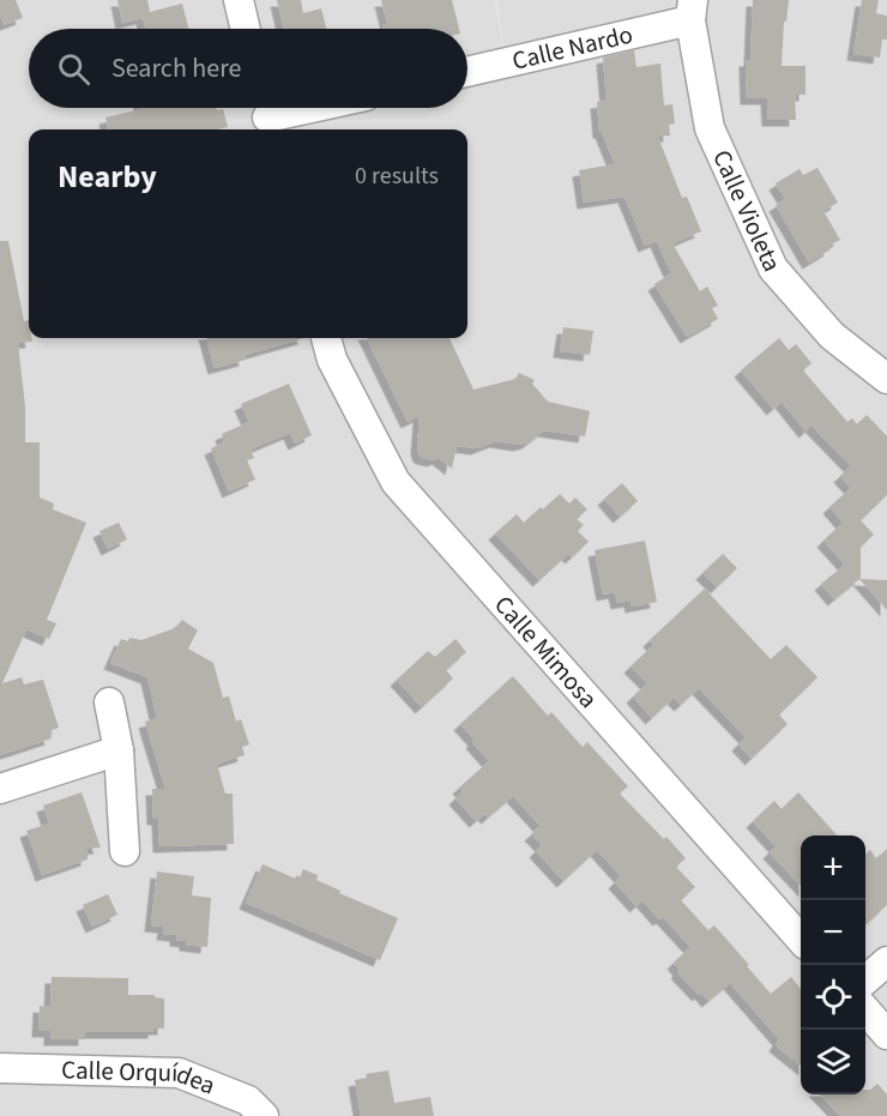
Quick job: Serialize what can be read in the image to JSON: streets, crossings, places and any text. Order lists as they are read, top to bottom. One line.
{"streets":{"street":["Calle Nardo","Calle Violeta","Calle Mimosa","Calle Orquídea"]},"crossings":[["Calle Nardo","Calle Violeta"]],"page":{"search":"Search here","heading":["Nearby","0 results"],"map_buttons":["+","−"]}}
